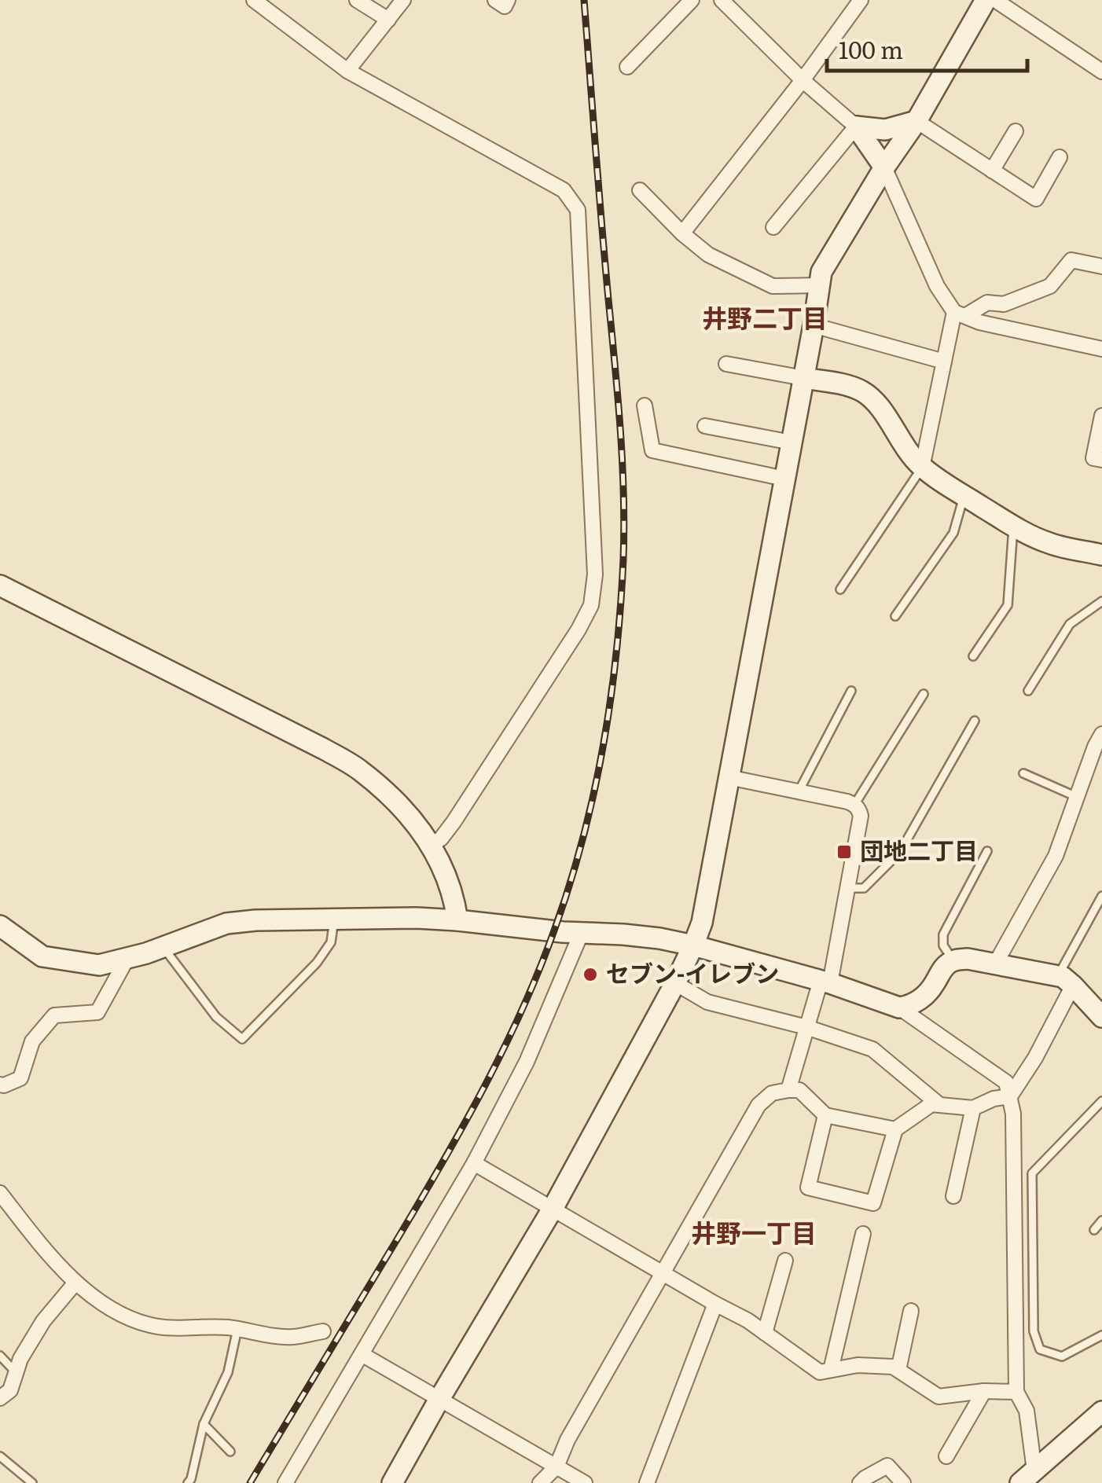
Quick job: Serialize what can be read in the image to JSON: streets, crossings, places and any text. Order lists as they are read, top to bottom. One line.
{"districts":["井野二丁目","井野一丁目"],"places":{"transit":["団地二丁目"],"other":["セブン-イレブン"]},"scale_bar":"100 m"}
